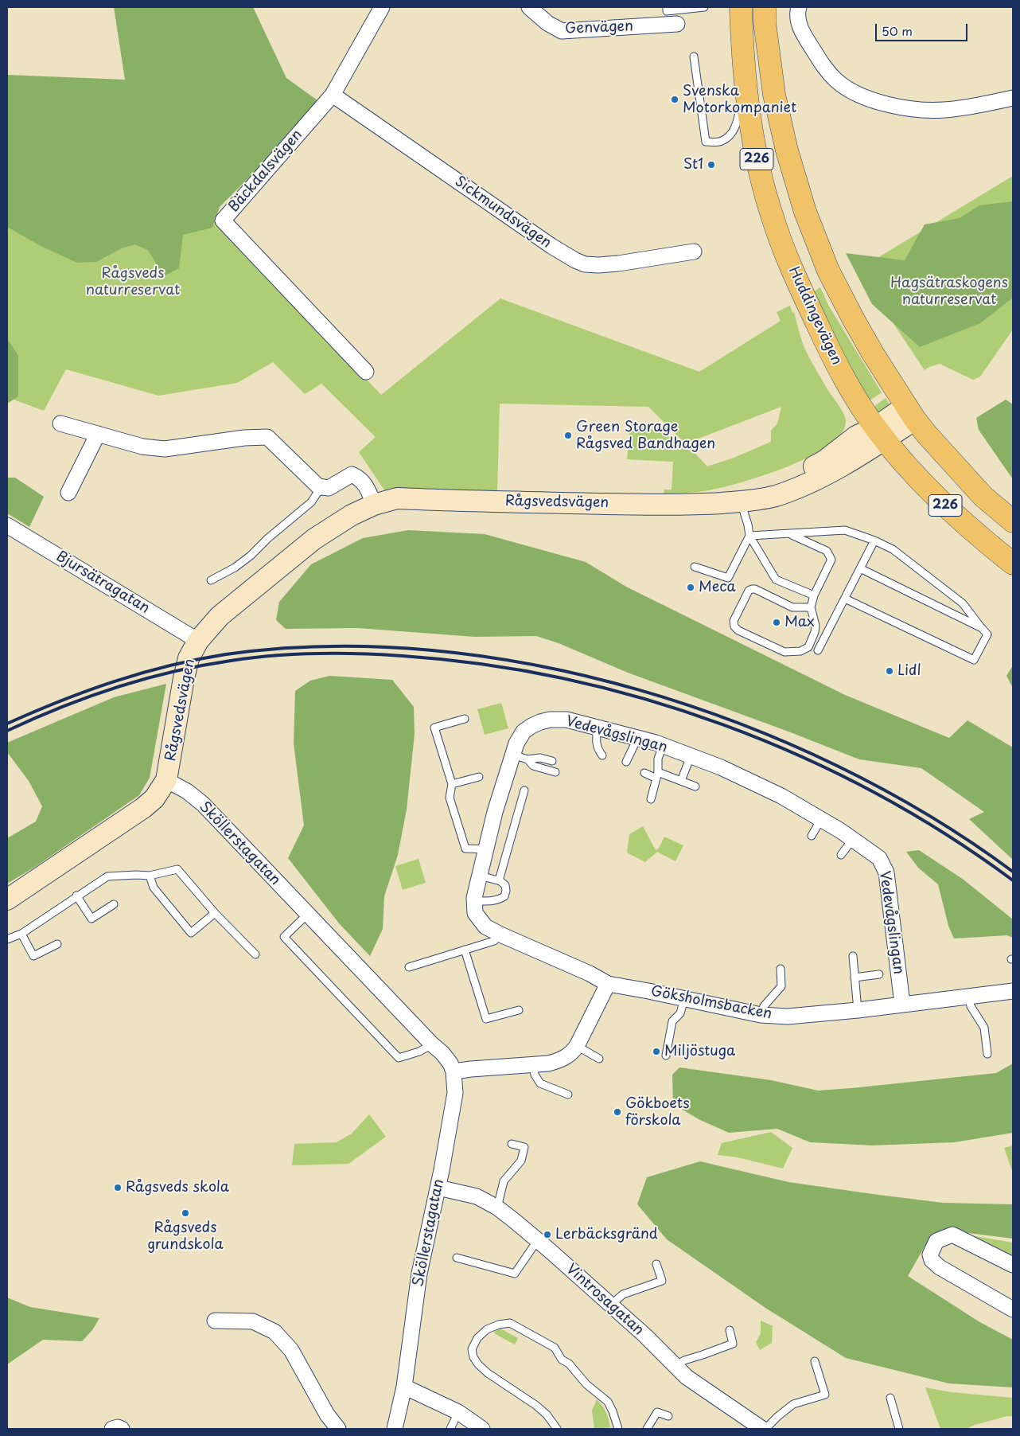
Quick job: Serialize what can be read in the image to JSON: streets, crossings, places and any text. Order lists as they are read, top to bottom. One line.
{"streets":{"main road":["226","Huddingevägen"],"street":["Genvägen","Bäckdalsvägen","Sickmundsvägen","Rågsvedsvägen","Bjursätragatan","Vedevågslingan","Sköllerstagatan","Göksholmsbacken","Vintrosagatan"]},"crossings":[["226","Rågsvedsvägen"],["Bäckdalsvägen","Sickmundsvägen"],["Huddingevägen","Rågsvedsvägen"],["Rågsvedsvägen","Bjursätragatan"],["Rågsvedsvägen","Sköllerstagatan"],["Vedevågslingan","Göksholmsbacken"],["Sköllerstagatan","Vintrosagatan"]],"parks":["Rågsveds naturreservat","Hagsätraskogens naturreservat"],"places":["Svenska Motorkompaniet","St1","Green Storage Rågsved Bandhagen","Meca","Max","Lidl","Miljöstuga","Gökboets förskola","Rågsveds skola","Rågsveds grundskola","Lerbäcksgränd"],"scale_bar":"50 m"}
